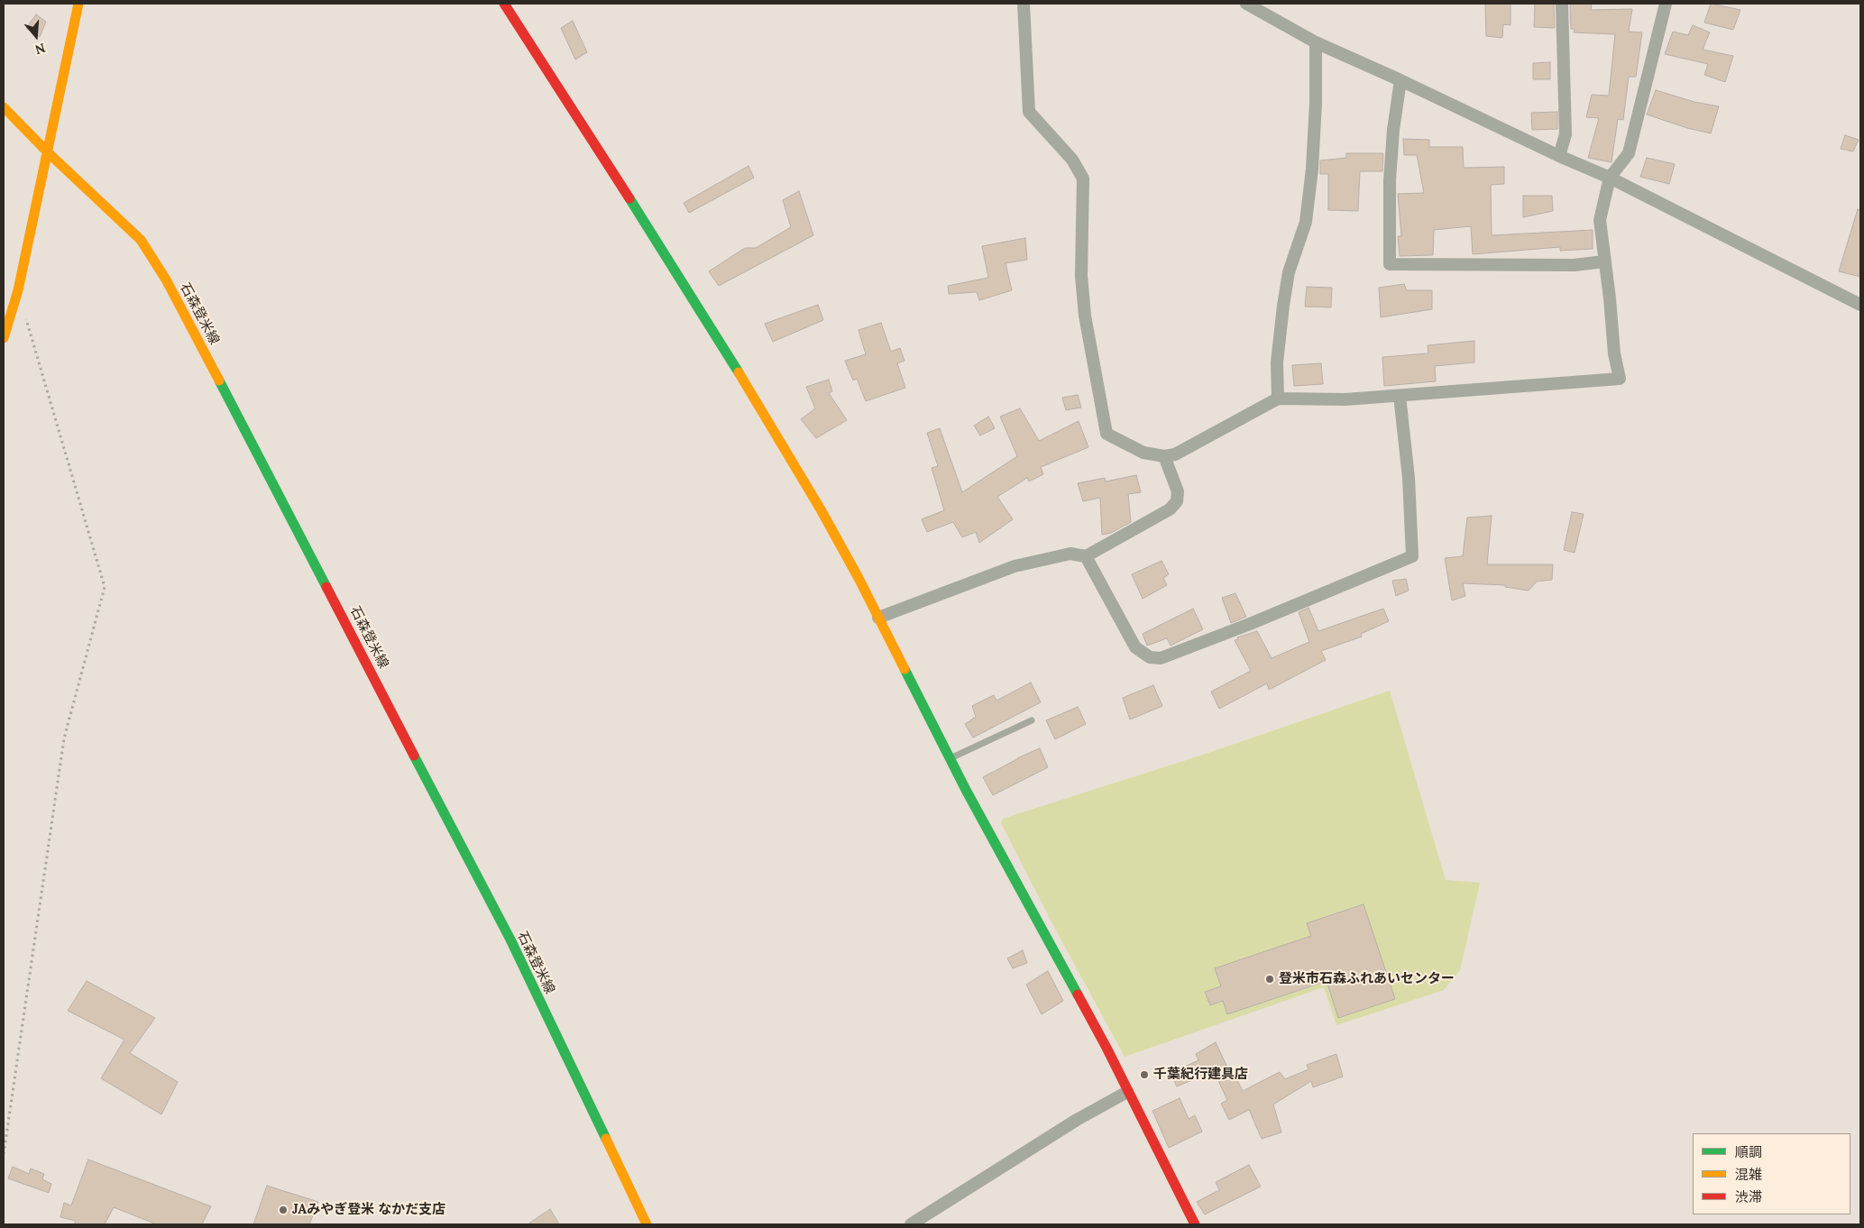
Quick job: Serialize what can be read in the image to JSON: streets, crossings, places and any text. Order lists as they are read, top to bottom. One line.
{"streets":{"street":["石森登米線"]},"places":["登米市石森ふれあいセンター","千葉紀行建具店","JAみやぎ登米 なかだ支店"],"legend":["順調","混雑","渋滞"],"north":"bottom"}
